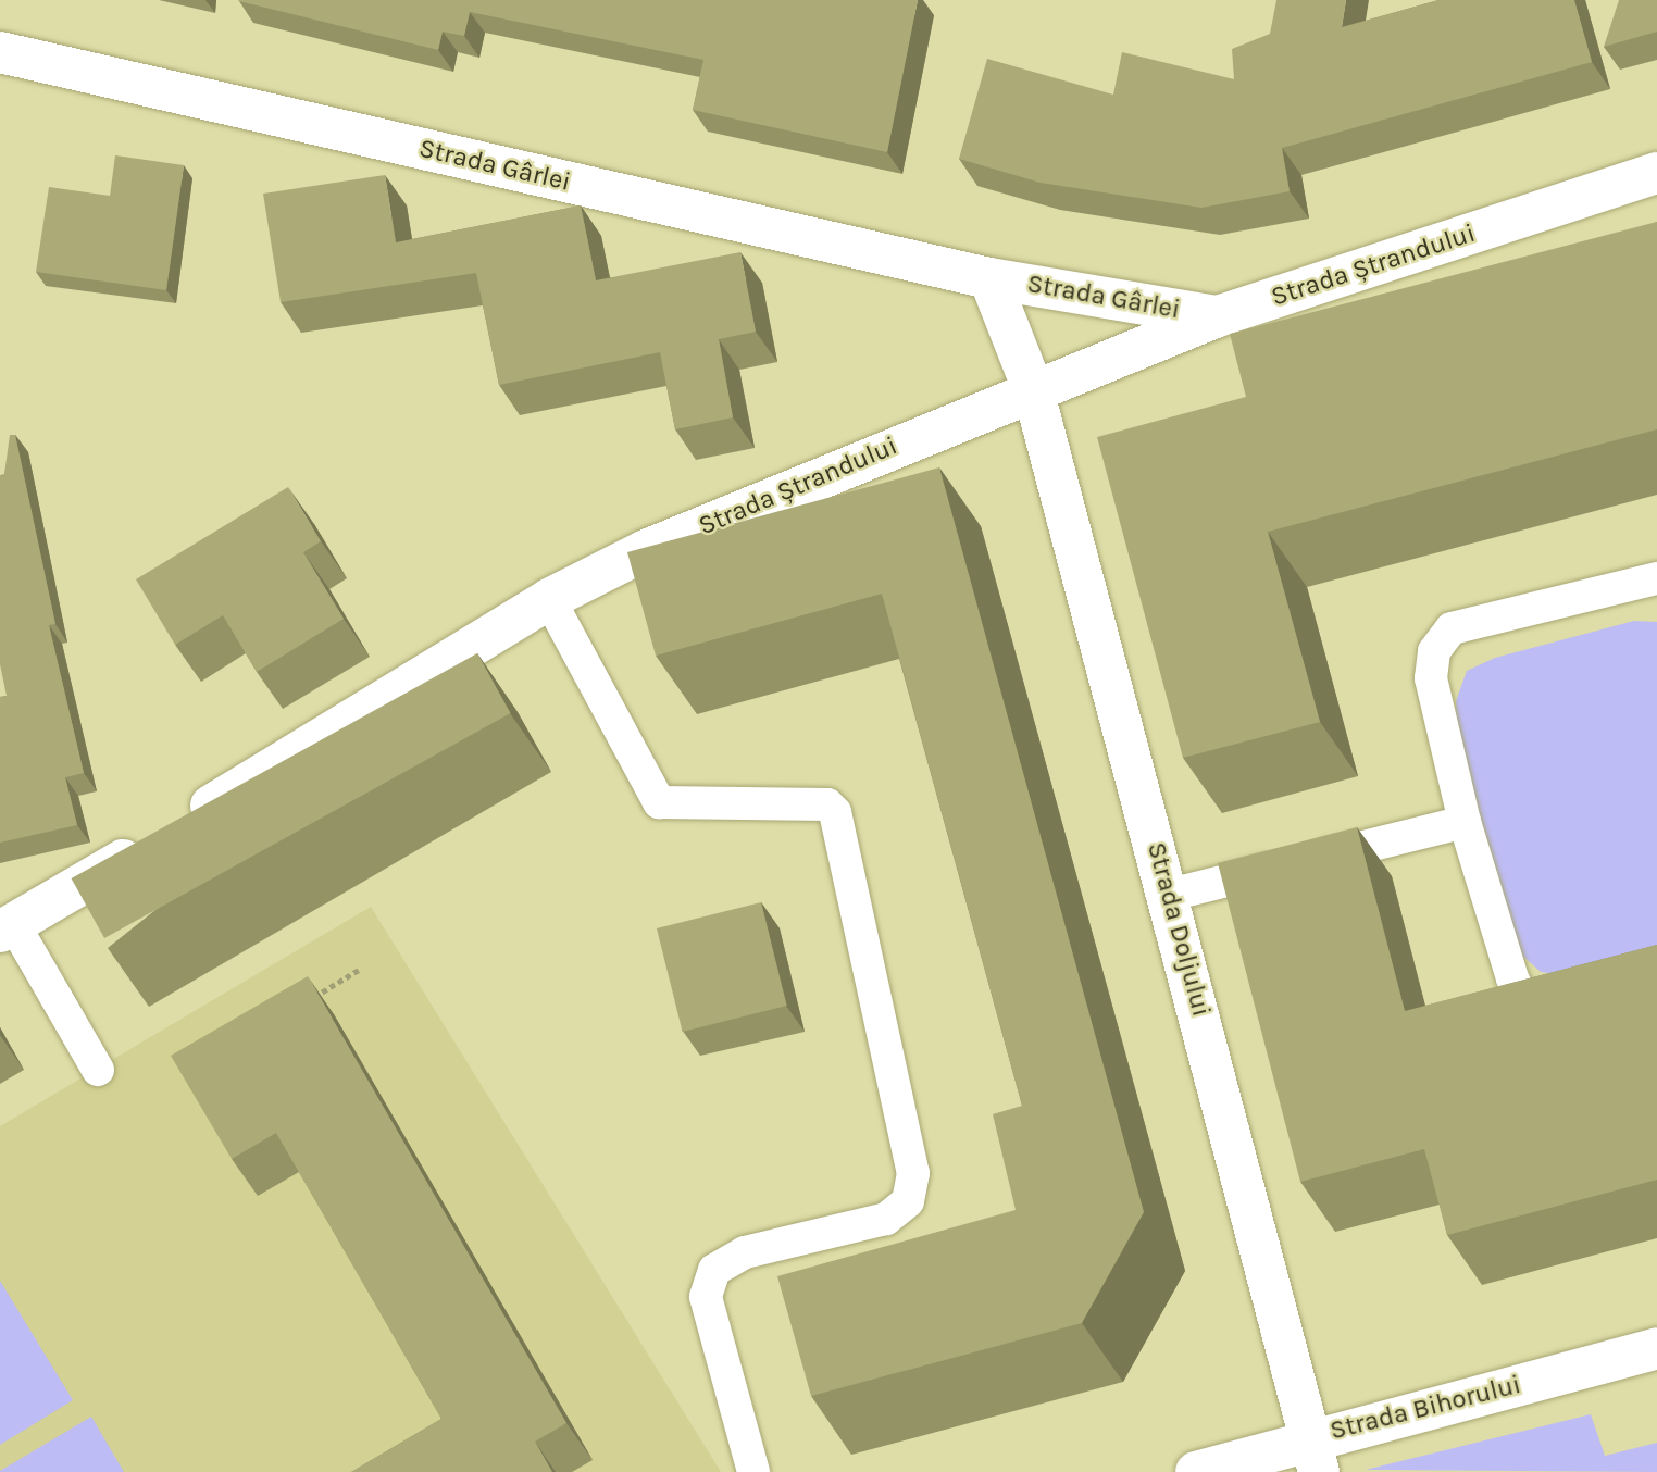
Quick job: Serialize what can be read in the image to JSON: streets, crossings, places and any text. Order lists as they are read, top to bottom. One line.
{"streets":{"street":["Strada Gârlei","Strada Ștrandului","Strada Doljului","Strada Bihorului"]},"crossings":[["Strada Gârlei","Strada Ștrandului"],["Strada Gârlei","Strada Doljului"],["Strada Ștrandului","Strada Doljului"],["Strada Doljului","Strada Bihorului"]]}
